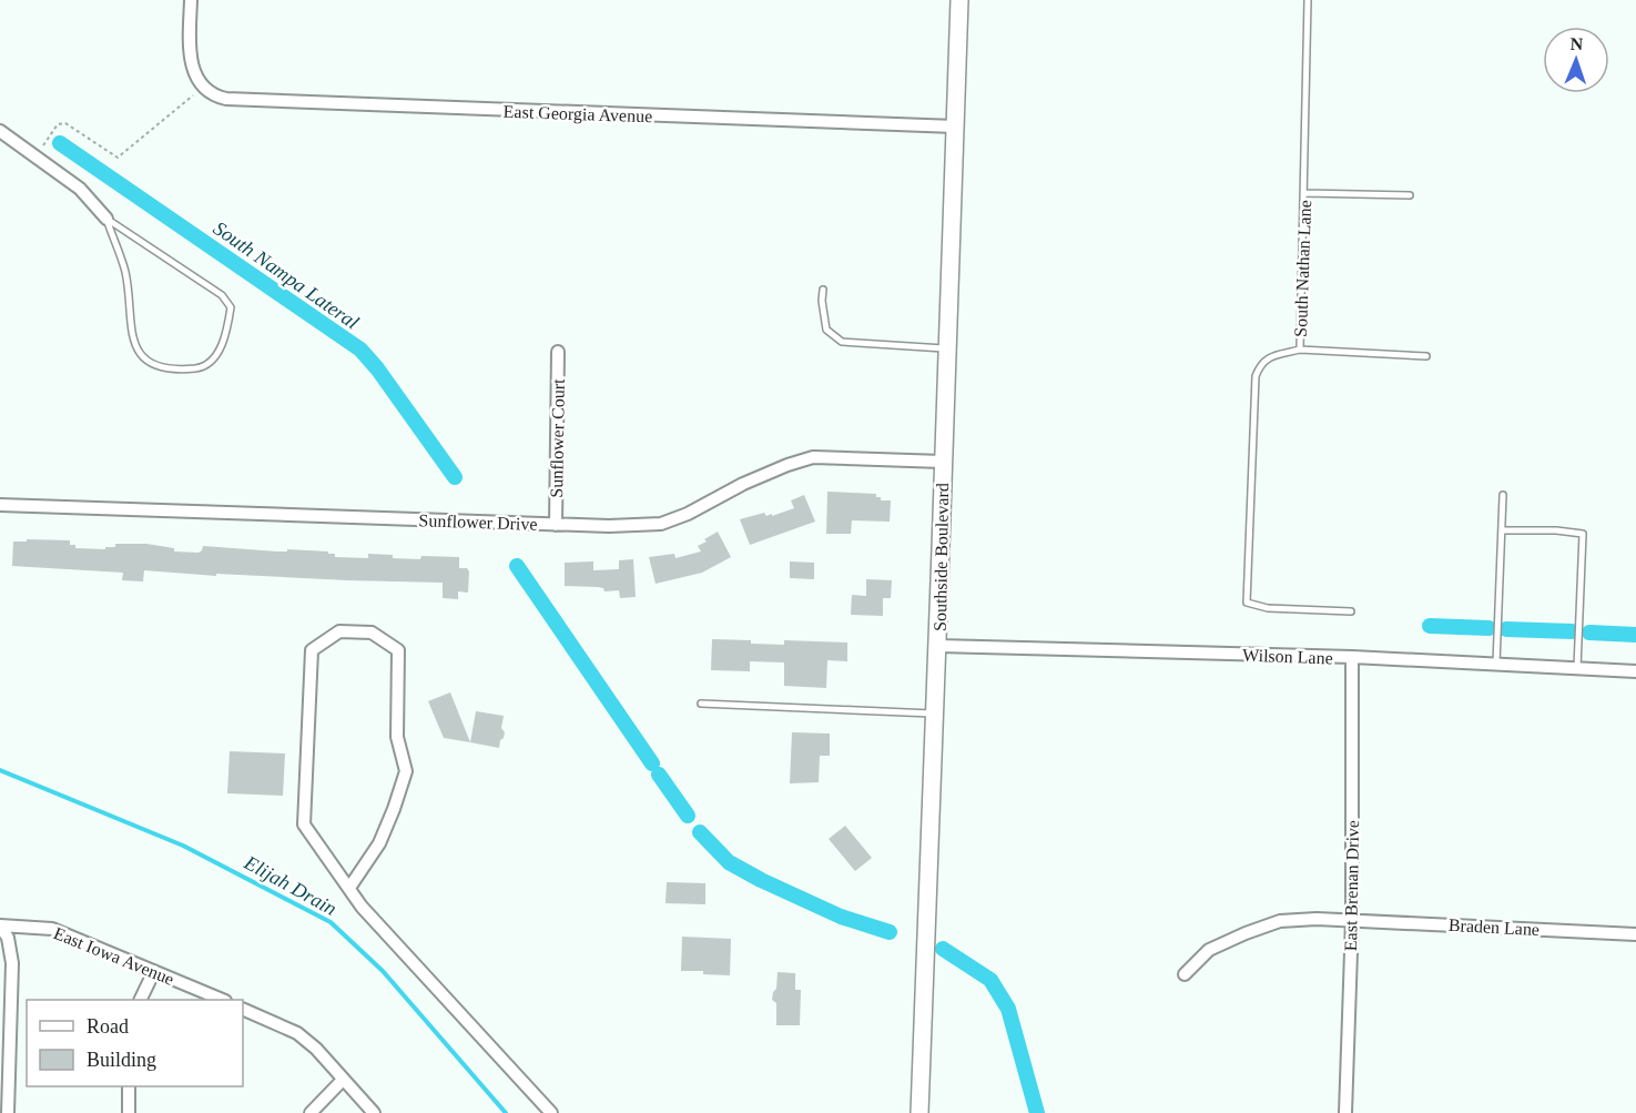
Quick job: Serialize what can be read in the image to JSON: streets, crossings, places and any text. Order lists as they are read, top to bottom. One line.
{"streets":{"main road":["Southside Boulevard"],"street":["East Georgia Avenue","Sunflower Court","Sunflower Drive","Wilson Lane","East Brenan Drive","Braden Lane","East Iowa Avenue"],"lane":["South Nathan Lane"]},"crossings":[["East Georgia Avenue","Southside Boulevard"],["Sunflower Court","Sunflower Drive"],["Sunflower Drive","Southside Boulevard"],["Southside Boulevard","Wilson Lane"],["Wilson Lane","East Brenan Drive"],["East Brenan Drive","Braden Lane"]],"water":["South Nampa Lateral","Elijah Drain"],"legend":["Road","Building"],"north":"top"}
